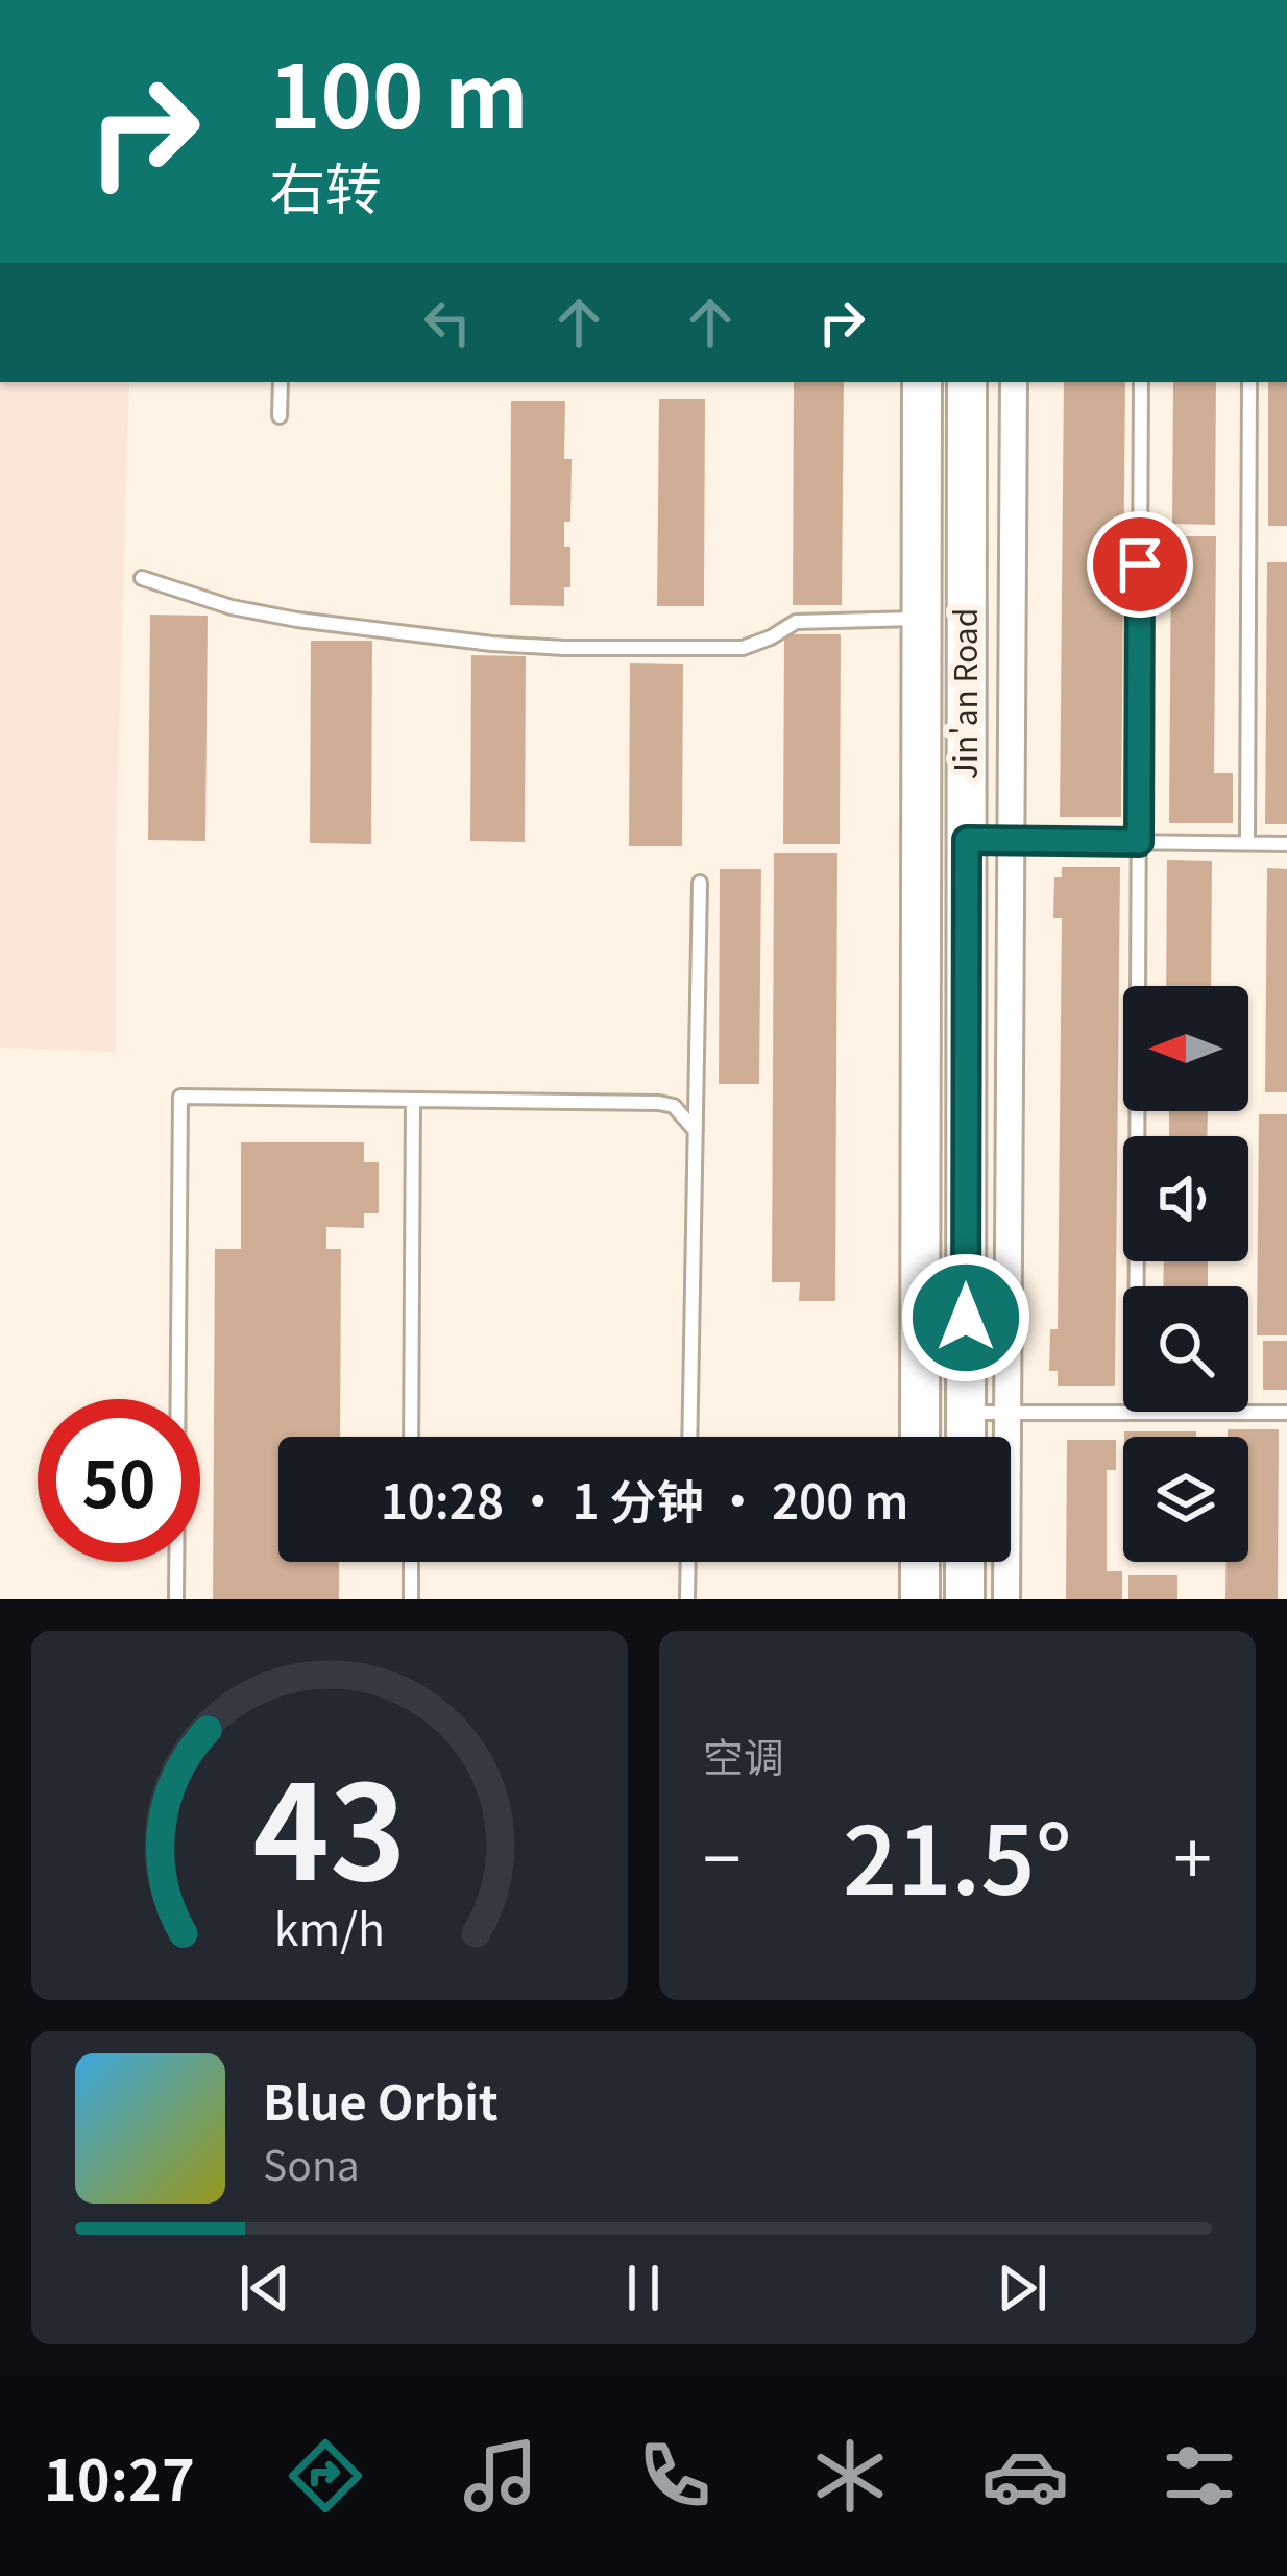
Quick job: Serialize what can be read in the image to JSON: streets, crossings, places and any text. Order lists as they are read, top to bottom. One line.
{"streets":{"main road":["Jin'an Road"]},"north":"left","page":{"turn":["100 m","右转"],"limit":"50","trip":"10:28 · 1 分钟 · 200 m","tile":"空调","heat":["−","21.5°","+"],"song":["Blue Orbit","Sona"],"tabs":"10:27","gauge":["43","km/h"]}}
